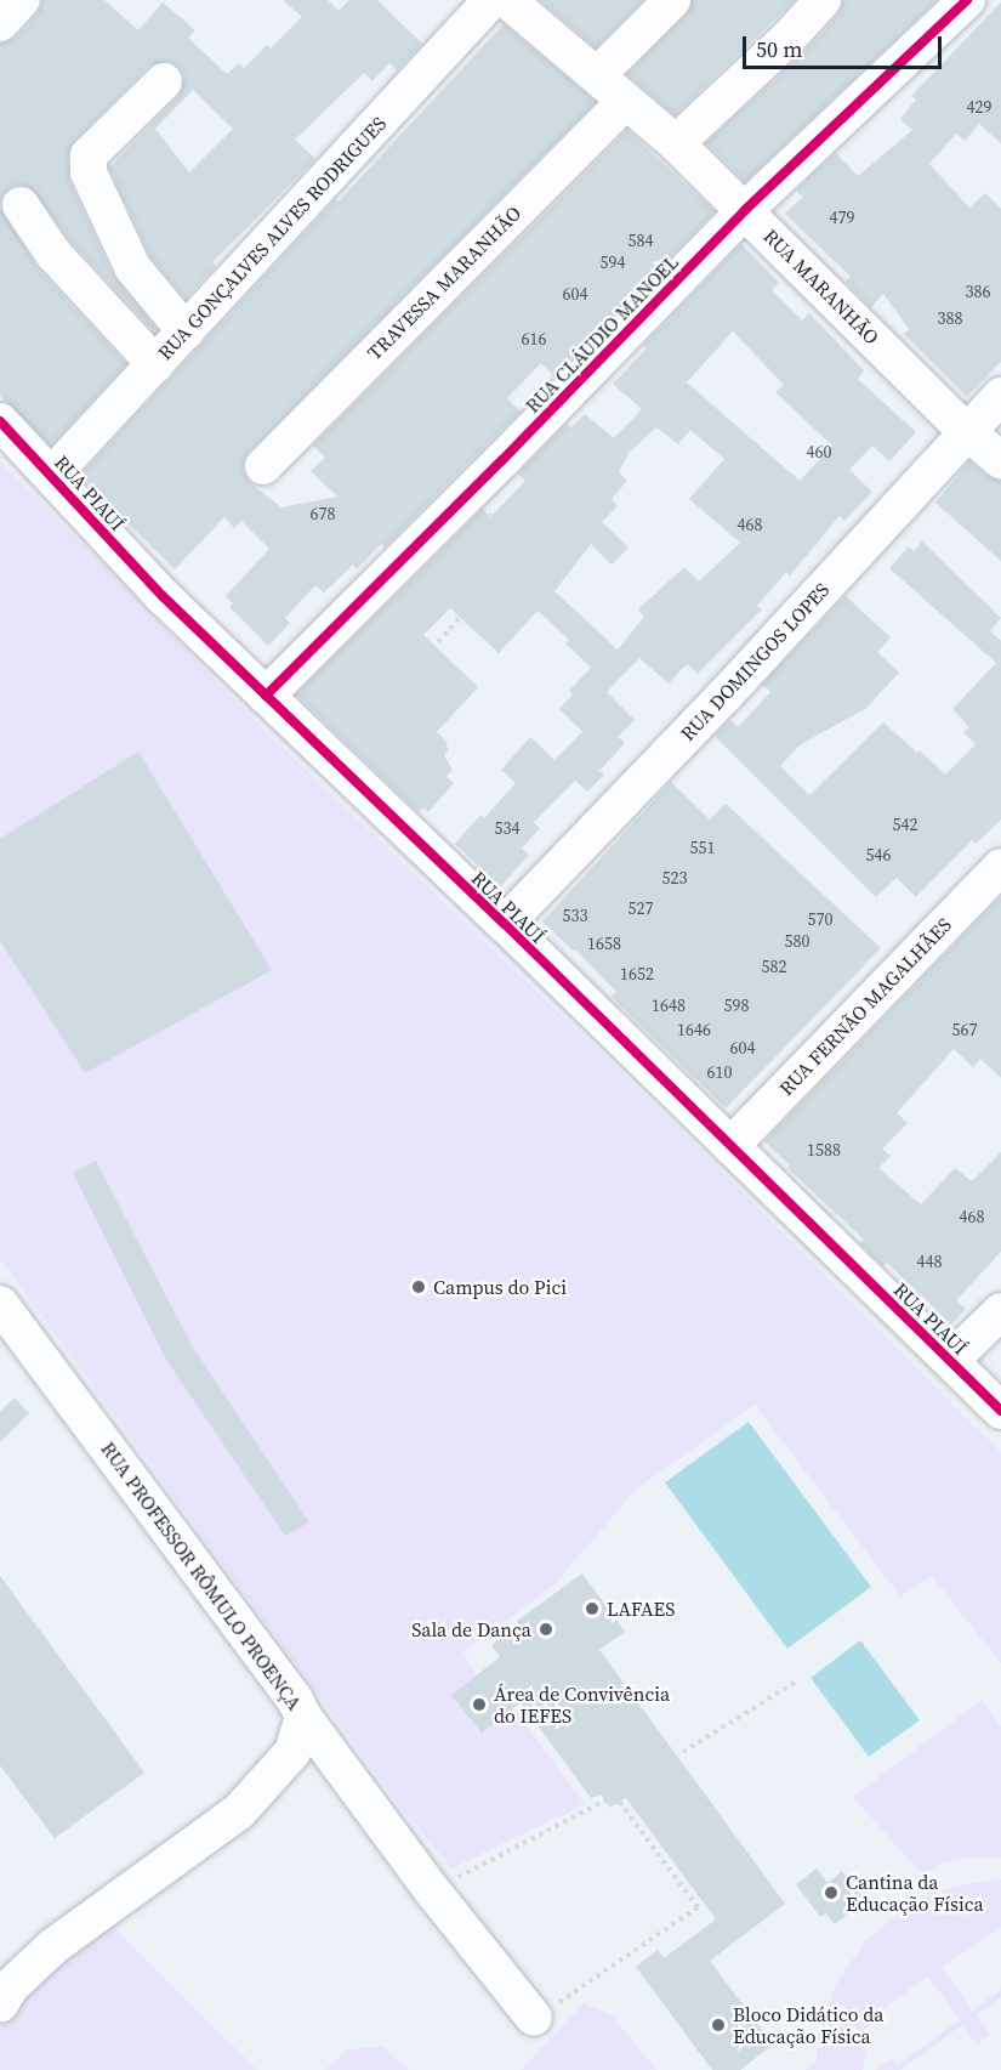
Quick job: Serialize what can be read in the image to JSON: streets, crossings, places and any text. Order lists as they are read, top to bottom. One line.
{"streets":{"street":["RUA GONÇALVES ALVES RODRIGUES","TRAVESSA MARANHÃO","RUA MARANHÃO","RUA CLÁUDIO MANOEL","RUA PIAUÍ","RUA DOMINGOS LOPES","RUA FERNÃO MAGALHÃES","RUA PROFESSOR RÔMULO PROENÇA"]},"crossings":[["RUA GONÇALVES ALVES RODRIGUES","RUA PIAUÍ"],["TRAVESSA MARANHÃO","RUA MARANHÃO"],["RUA MARANHÃO","RUA CLÁUDIO MANOEL"],["RUA MARANHÃO","RUA DOMINGOS LOPES"],["RUA CLÁUDIO MANOEL","RUA PIAUÍ"],["RUA PIAUÍ","RUA DOMINGOS LOPES"],["RUA PIAUÍ","RUA FERNÃO MAGALHÃES"]],"places":["Campus do Pici","LAFAES","Sala de Dança","Área de Convivência do IEFES","Cantina da Educação Física","Bloco Didático da Educação Física"],"house_numbers":["429","479","584","594","386","604","388","616","460","678","468","542","534","551","546","523","527","533","570","580","1658","582","1652","1648","598","1646","567","604","610","1588","468","448"],"scale_bar":"50 m"}
